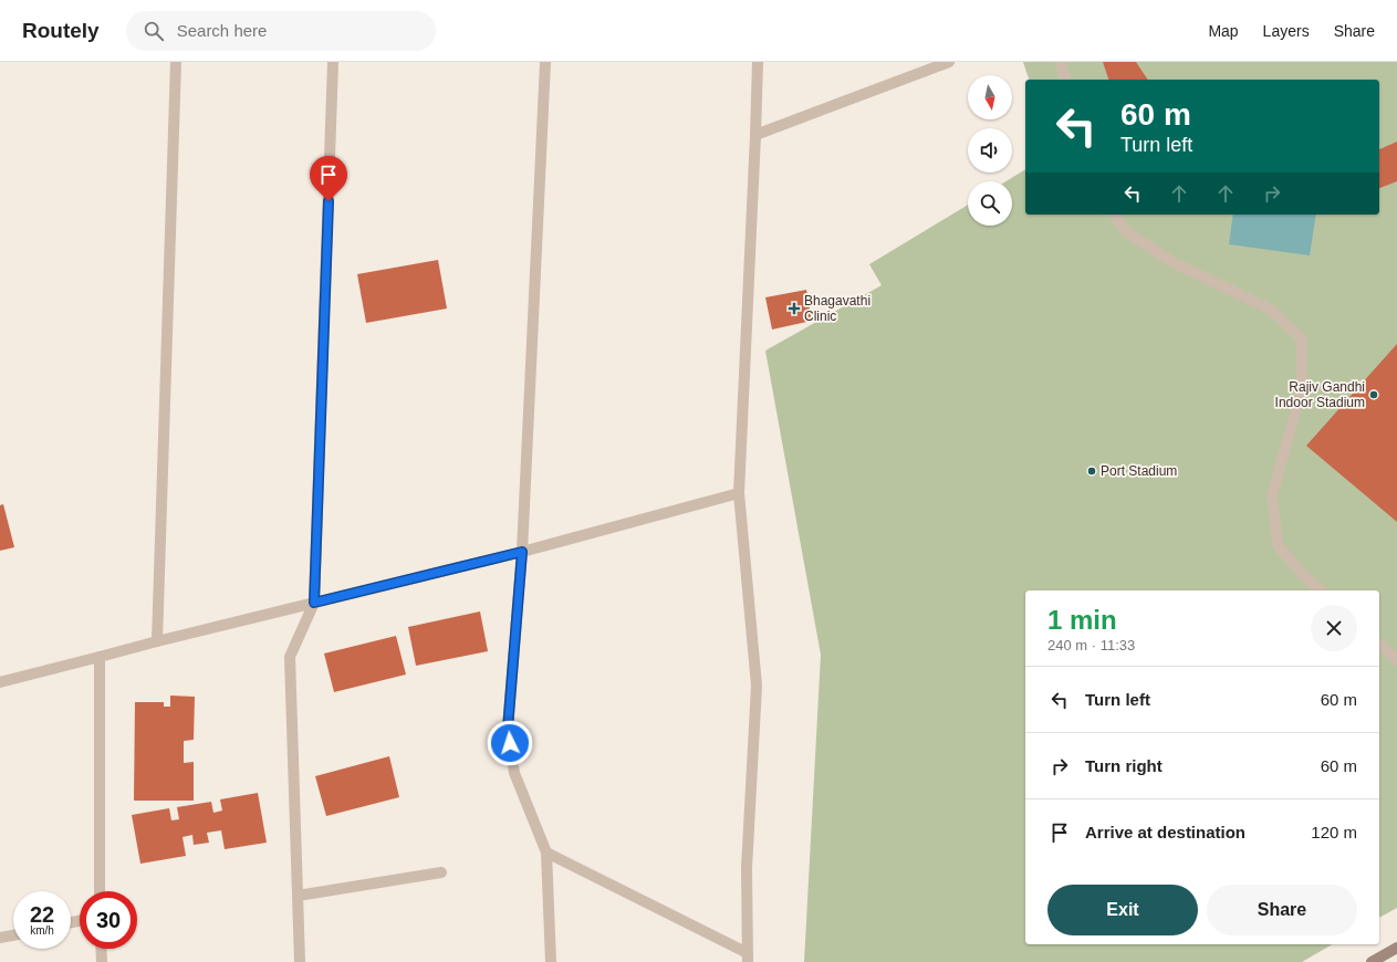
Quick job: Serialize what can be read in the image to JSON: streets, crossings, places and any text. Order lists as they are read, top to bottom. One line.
{"places":{"health":["Bhagavathi Clinic"],"other":["Rajiv Gandhi Indoor Stadium","Port Stadium"]},"north":"bottom","page":{"header":"Routely","search":"Search here","nav":["Map","Layers","Share"],"turn":["60 m","Turn left"],"heading":["1 min","240 m · 11:33"],"list":[{"name":"Turn left","value":"60 m"},{"name":"Turn right","value":"60 m"},{"name":"Arrive at destination","value":"120 m"}],"buttons":["Exit","Share"],"speed":"22 km/h","limit":"30"}}
